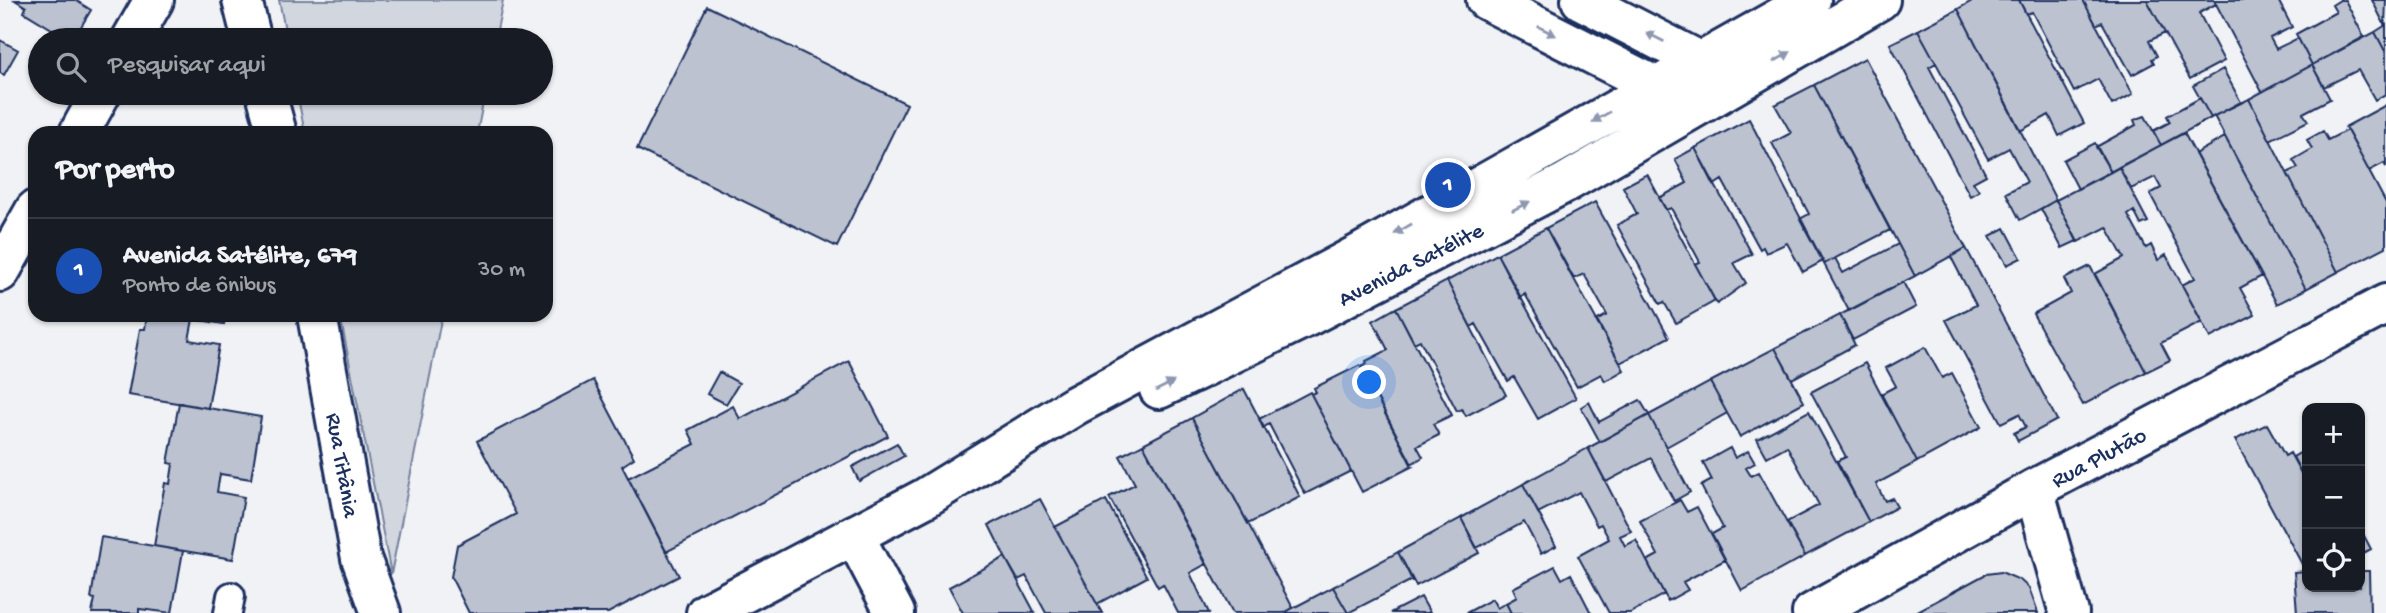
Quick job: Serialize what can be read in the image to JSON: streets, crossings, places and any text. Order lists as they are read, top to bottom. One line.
{"streets":{"main road":["Avenida Satélite","Rua Plutão","Rua Titânia"]},"page":{"search":"Pesquisar aqui","heading":"Por perto","pins":"1","list":[{"mark":"1","name":"Avenida Satélite, 679","note":"Ponto de ônibus","value":"30 m"}],"map_buttons":["+","−"]}}
